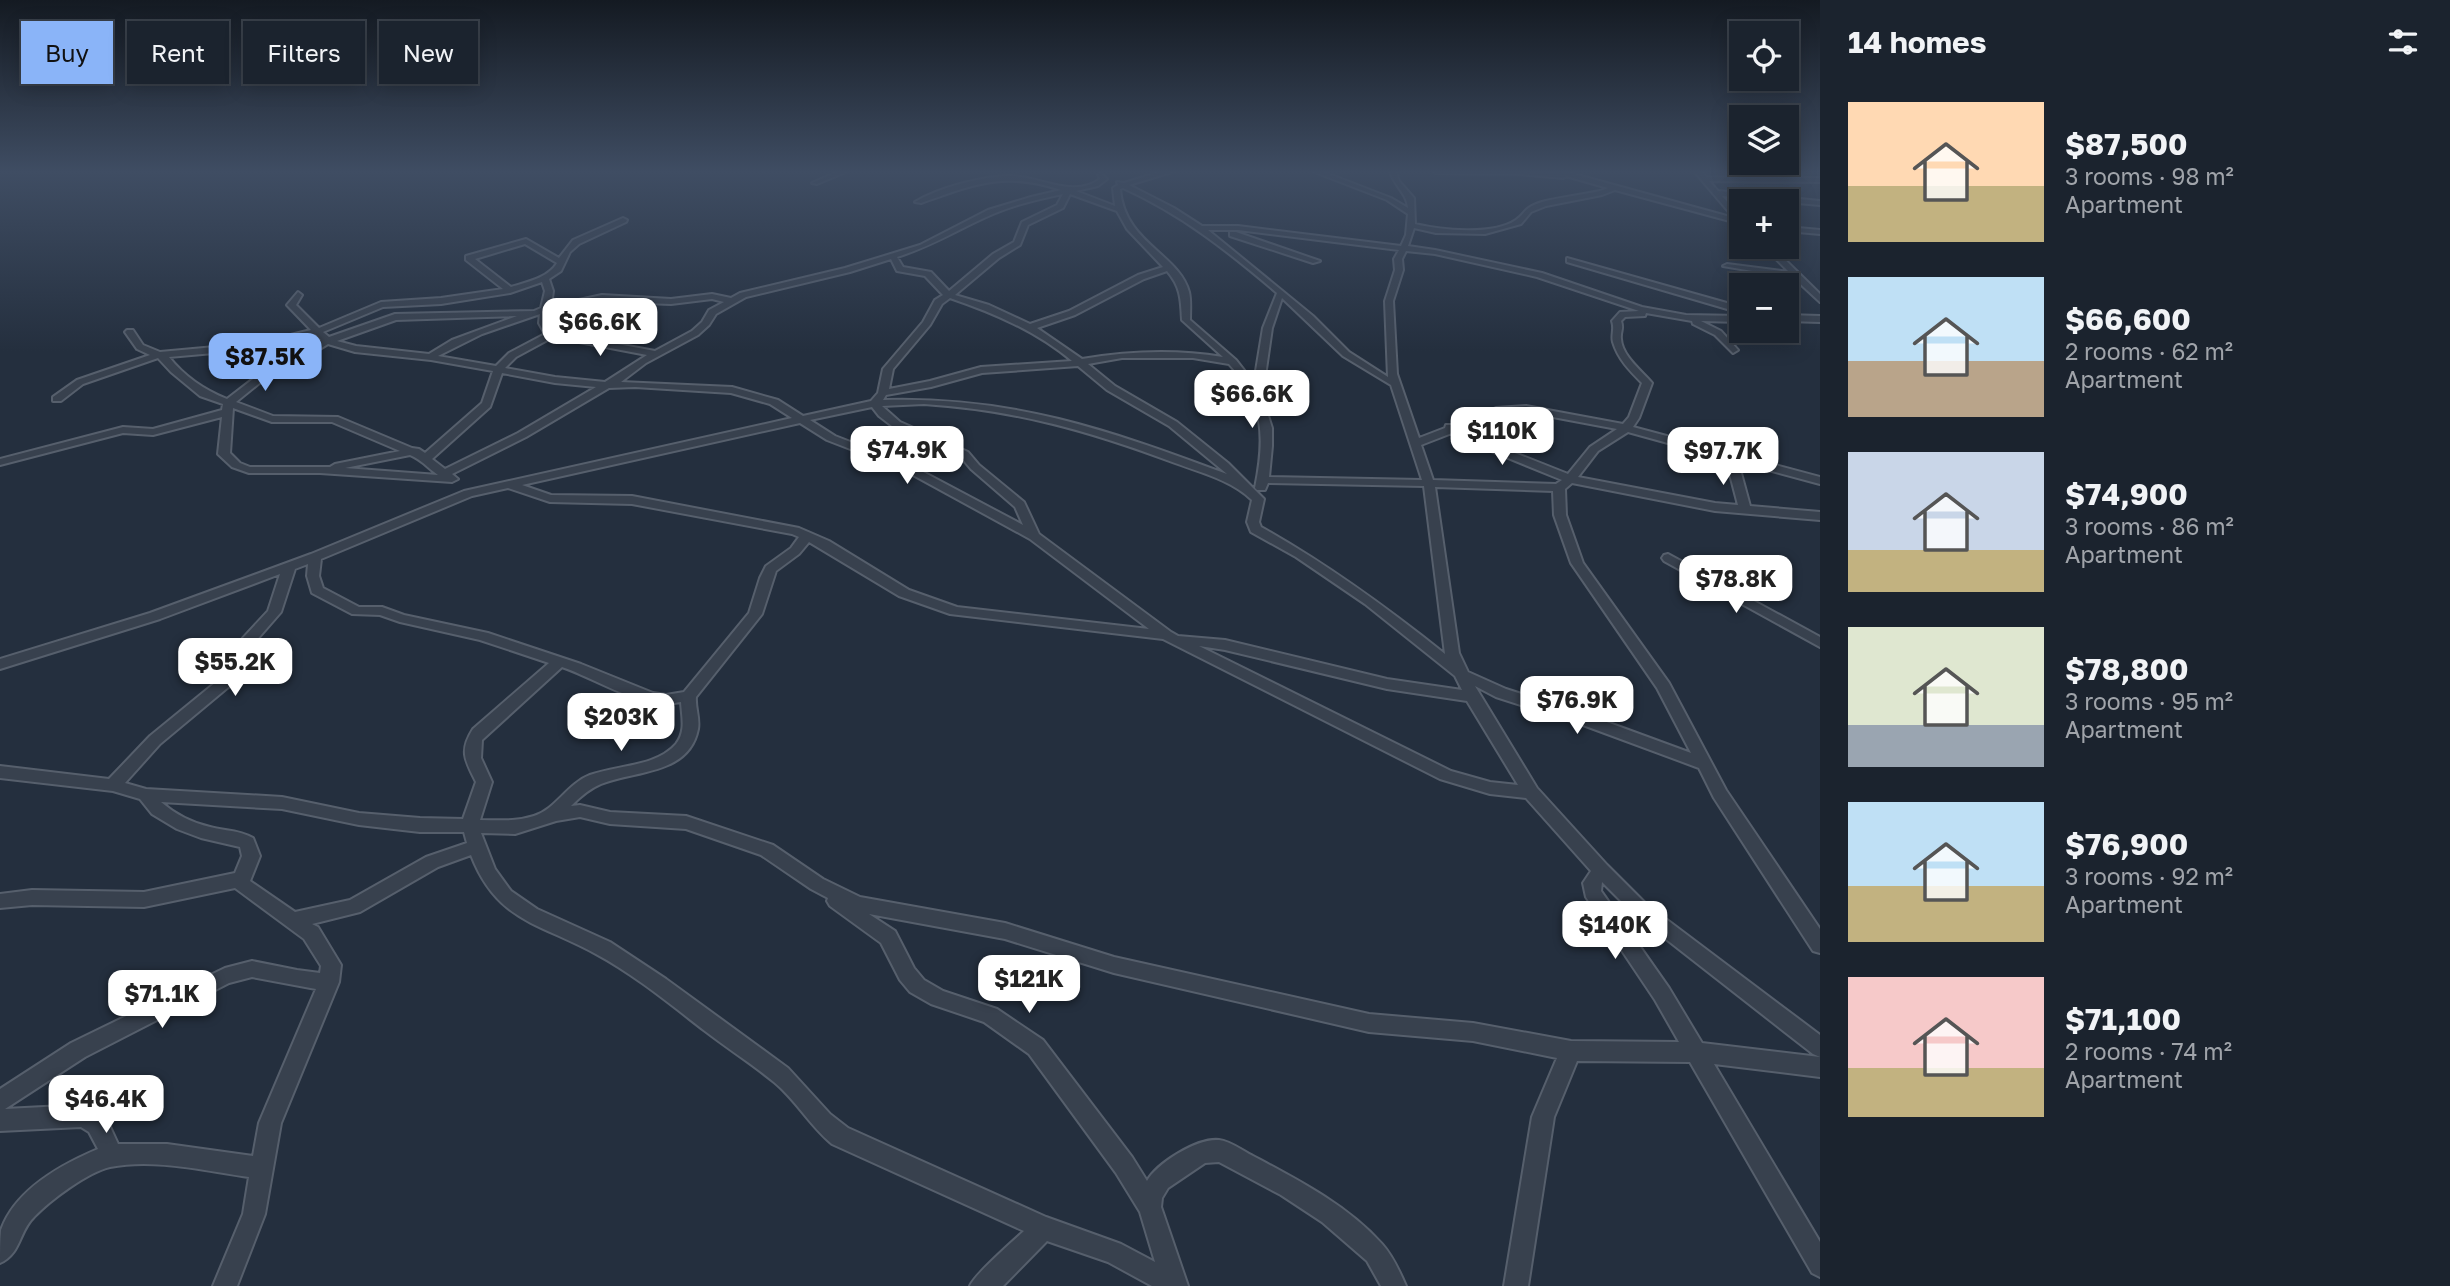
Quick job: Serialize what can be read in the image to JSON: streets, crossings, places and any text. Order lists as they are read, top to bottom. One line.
{"page":{"heading":"14 homes","map_buttons":["+","−"],"chip":["Buy","Rent","Filters","New"],"list":[{"name":"$87,500","note":"3 rooms · 98 m² · Apartment"},{"name":"$66,600","note":"2 rooms · 62 m² · Apartment"},{"name":"$74,900","note":"3 rooms · 86 m² · Apartment"},{"name":"$78,800","note":"3 rooms · 95 m² · Apartment"},{"name":"$76,900","note":"3 rooms · 92 m² · Apartment"},{"name":"$71,100","note":"2 rooms · 74 m² · Apartment"}],"price":["$66.6K","$87.5K","$66.6K","$110K","$74.9K","$97.7K","$78.8K","$55.2K","$76.9K","$203K","$140K","$121K","$71.1K","$46.4K"]}}
